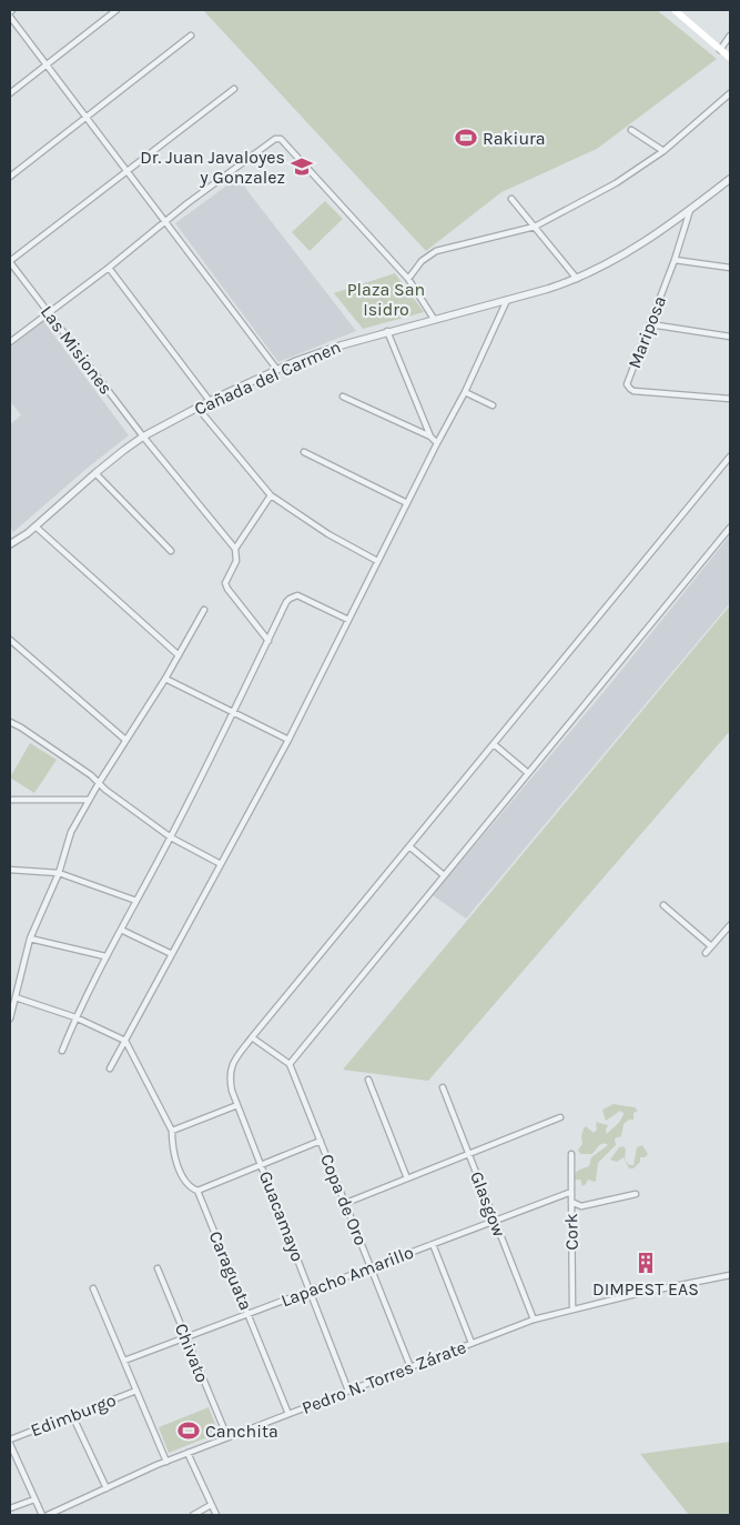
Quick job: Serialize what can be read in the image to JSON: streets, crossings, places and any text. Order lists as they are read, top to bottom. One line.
{"streets":{"street":["Mariposa","Las Misiones","Cañada del Carmen","Copa de Oro","Glasgow","Guacamayo","Cork","Caraguata","Lapacho Amarillo","Chivato","Pedro N. Torres Zárate","Edimburgo"]},"crossings":[["Mariposa","Cañada del Carmen"],["Las Misiones","Cañada del Carmen"],["Copa de Oro","Lapacho Amarillo"],["Copa de Oro","Pedro N. Torres Zárate"],["Glasgow","Lapacho Amarillo"],["Glasgow","Pedro N. Torres Zárate"],["Guacamayo","Lapacho Amarillo"],["Guacamayo","Pedro N. Torres Zárate"],["Cork","Lapacho Amarillo"],["Cork","Pedro N. Torres Zárate"],["Caraguata","Lapacho Amarillo"],["Caraguata","Pedro N. Torres Zárate"],["Lapacho Amarillo","Chivato"],["Chivato","Pedro N. Torres Zárate"]],"parks":["Plaza San Isidro"],"places":{"sports":["Rakiura","Canchita"],"school or university":["Dr. Juan Javaloyes y Gonzalez"],"building":["DIMPEST EAS"]}}
